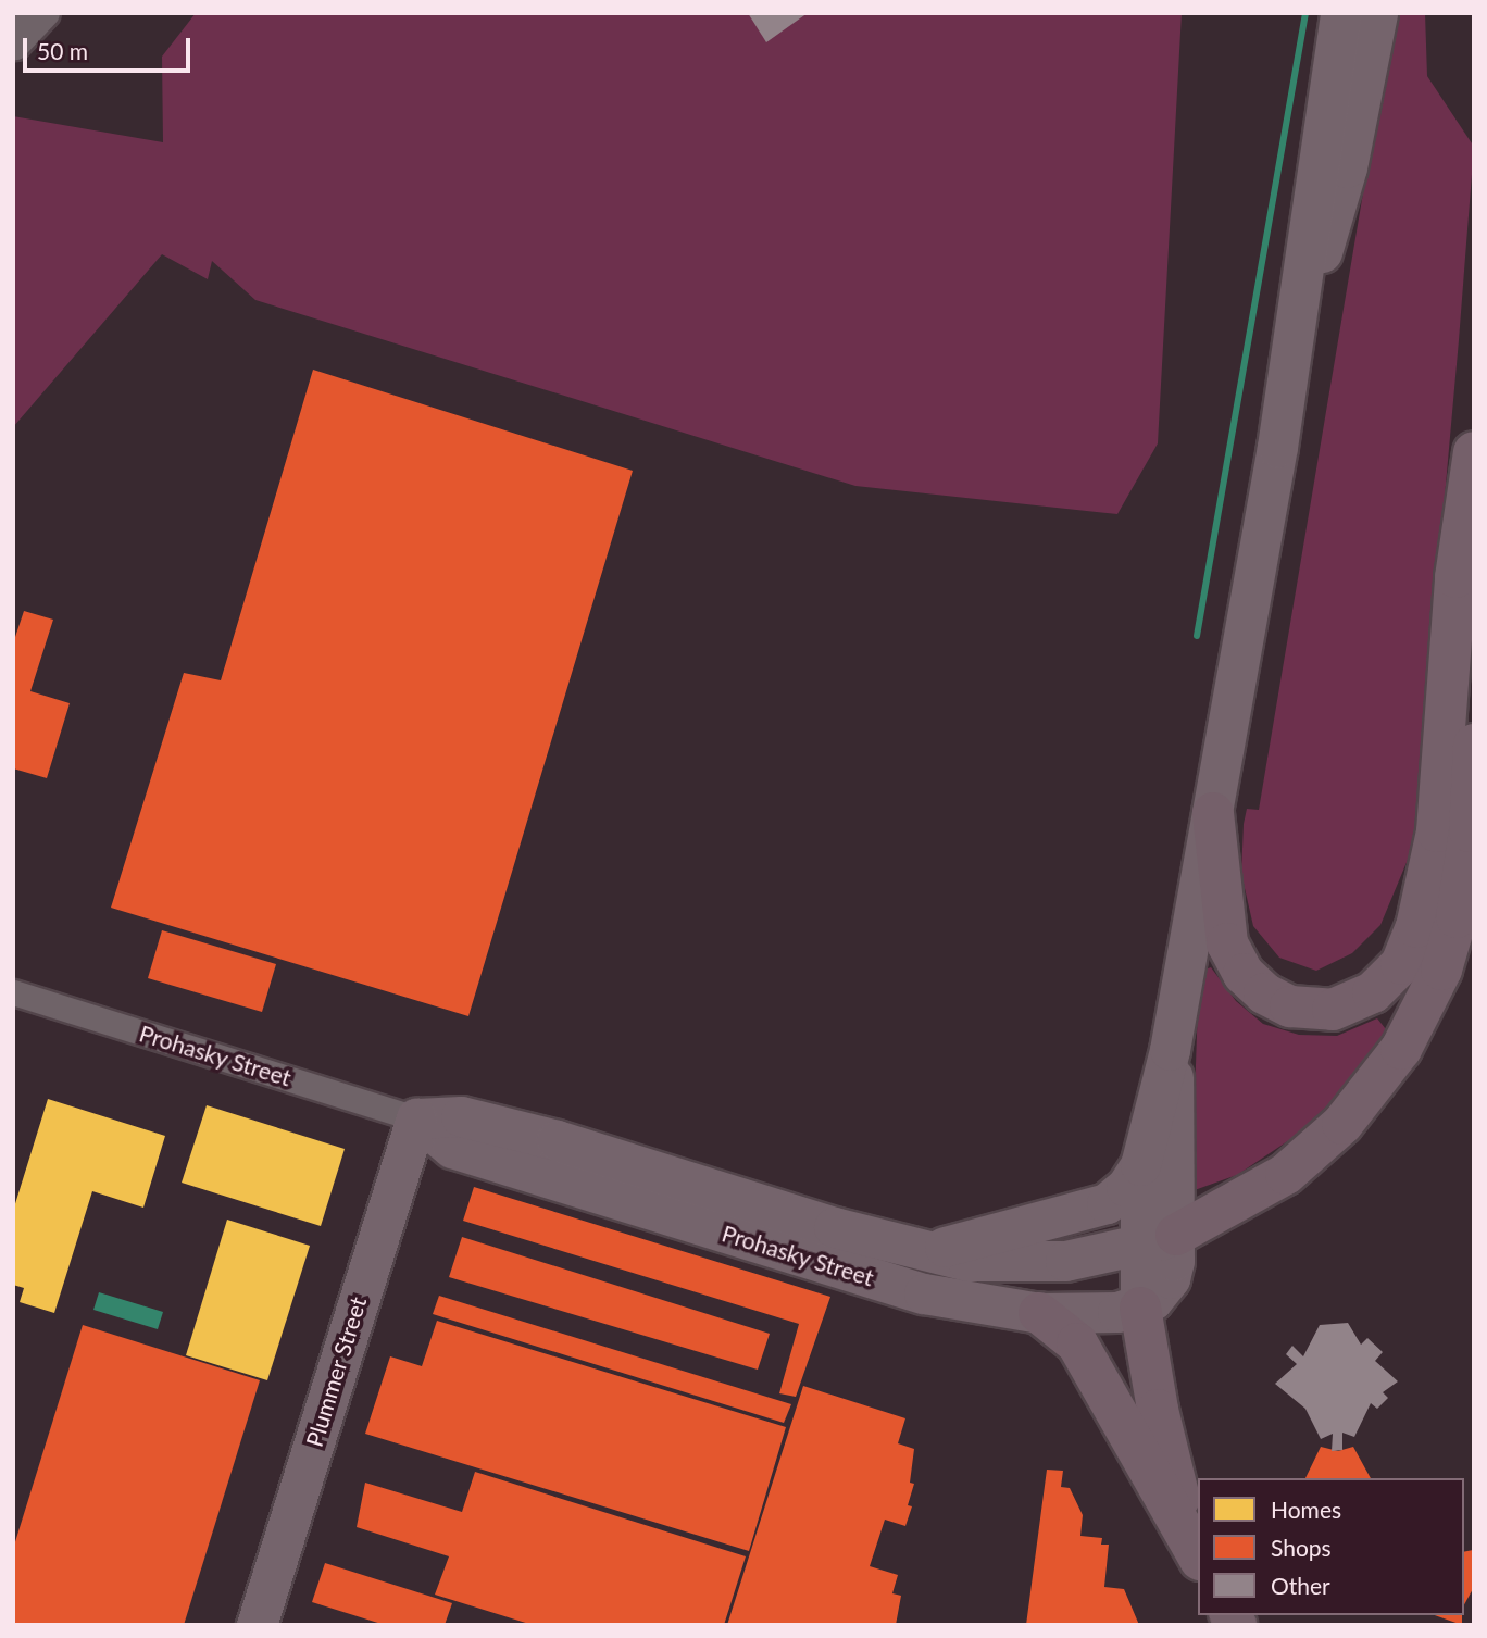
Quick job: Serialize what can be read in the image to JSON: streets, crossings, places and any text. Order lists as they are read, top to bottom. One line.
{"streets":{"main road":["Prohasky Street","Plummer Street"]},"crossings":[["Prohasky Street","Plummer Street"]],"legend":["Homes","Shops","Other"],"scale_bar":"50 m"}
